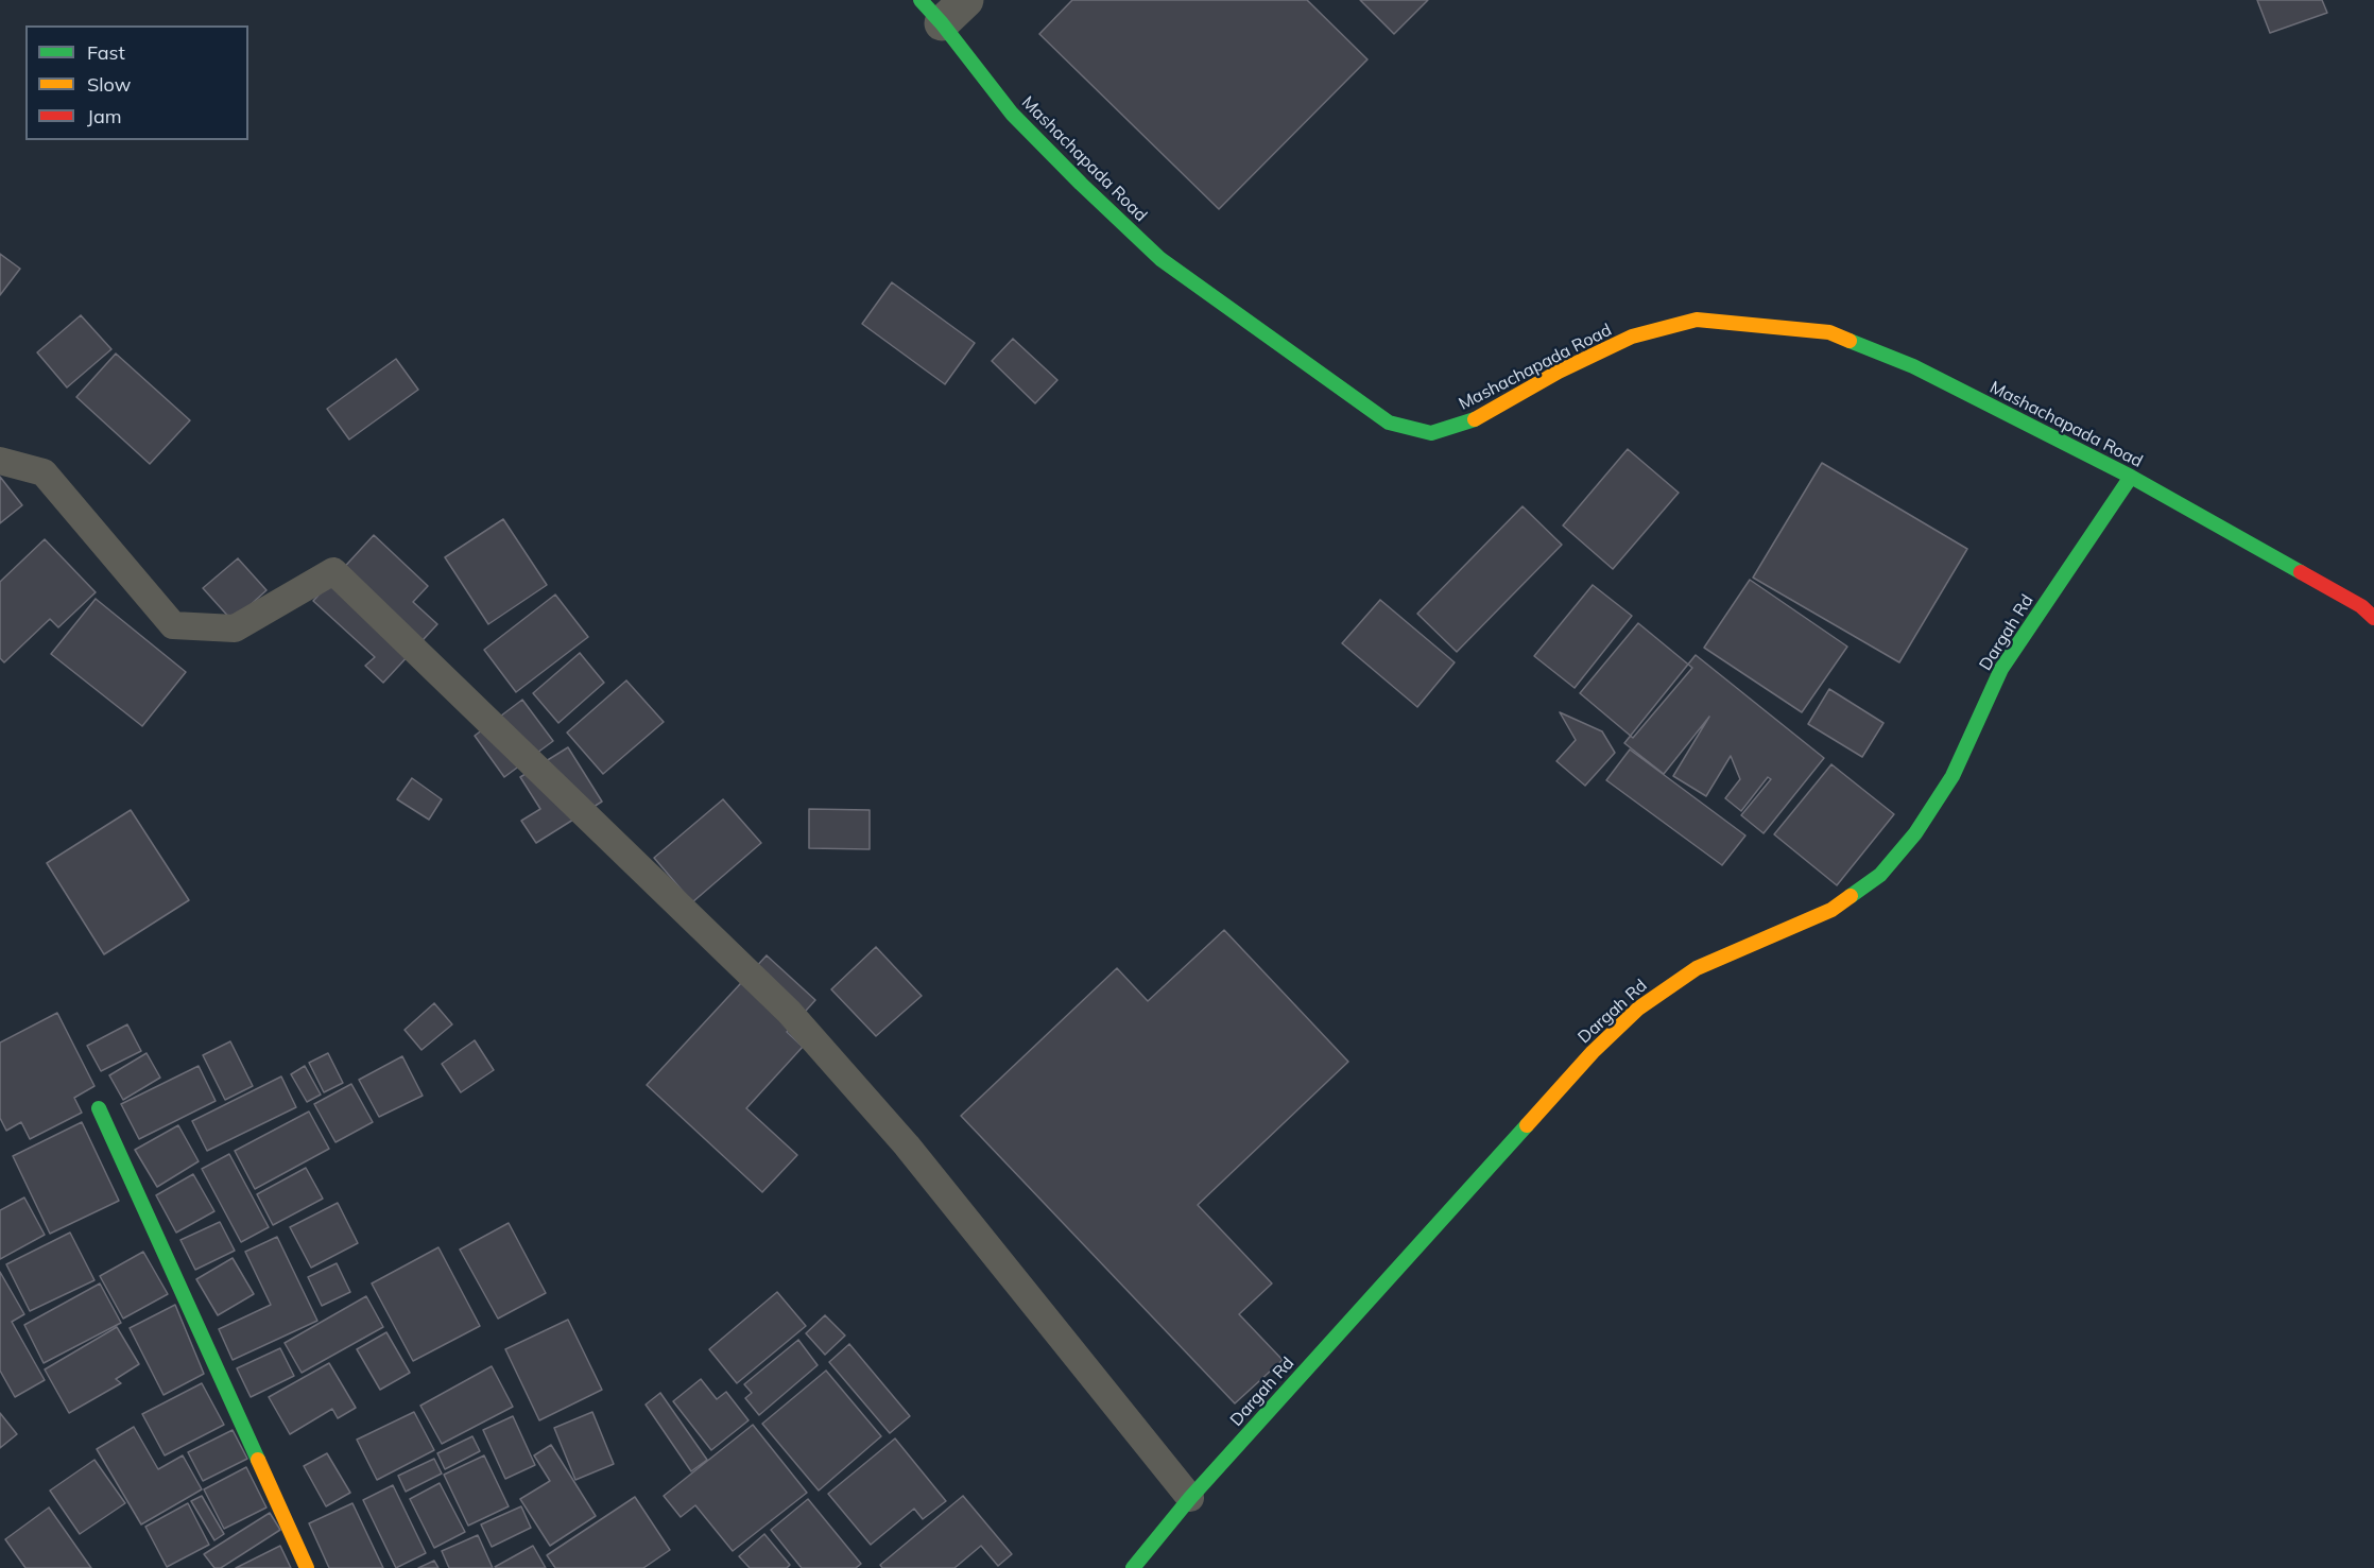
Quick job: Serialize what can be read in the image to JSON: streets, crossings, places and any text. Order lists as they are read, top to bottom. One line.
{"streets":{"street":["Mashachapada Road","Dargah Rd"]},"crossings":[["Mashachapada Road","Dargah Rd"]],"legend":["Fast","Slow","Jam"]}
